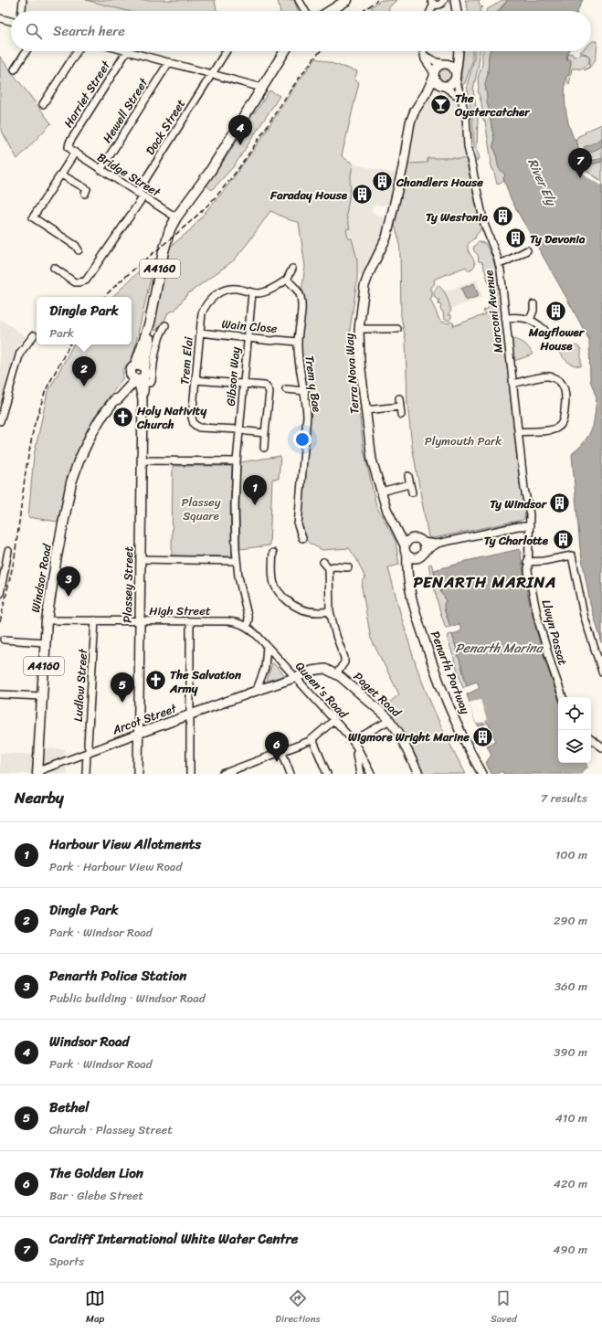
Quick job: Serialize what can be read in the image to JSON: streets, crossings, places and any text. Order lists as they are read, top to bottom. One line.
{"streets":{"main road":["A4160","Windsor Road"],"street":["Harriet Street","Hewell Street","Dock Street","Bridge Street","Marconi Avenue","Wain Close","Trem Elai","Terra Nova Way","Gibson Way","Trem y Bae","Plassey Street","High Street","Llwyn Passat","Penarth Portway","Ludlow Street","Queen's Road","Paget Road","Arcot Street"]},"crossings":[["Harriet Street","Bridge Street"],["Hewell Street","Bridge Street"],["Dock Street","Bridge Street"],["Bridge Street","Windsor Road"],["Marconi Avenue","Terra Nova Way"],["Marconi Avenue","Llwyn Passat"],["Wain Close","Trem Elai"],["Wain Close","Gibson Way"],["Wain Close","Trem y Bae"],["Trem Elai","Gibson Way"],["Terra Nova Way","Penarth Portway"],["Gibson Way","High Street"],["Gibson Way","Queen's Road"],["Windsor Road","Plassey Street"],["Windsor Road","High Street"],["Windsor Road","Arcot Street"],["Plassey Street","High Street"],["Plassey Street","Arcot Street"],["High Street","Ludlow Street"],["High Street","Queen's Road"],["Ludlow Street","Arcot Street"],["Queen's Road","Paget Road"],["Queen's Road","Arcot Street"],["Paget Road","Arcot Street"]],"districts":["PENARTH MARINA"],"water":["River Ely","Penarth Marina"],"parks":["Plymouth Park","Plassey Square"],"places":{"bar":["The Oystercatcher"],"building":["Chandlers House","Faraday House","Ty Westonia","Ty Devonia","Mayflower House","Ty Windsor","Ty Charlotte","Wigmore Wright Marine"],"church":["Holy Nativity Church","The Salvation Army"]},"page":{"search":"Search here","pins":["4","7","2","1","3","5","6"],"popup":["Dingle Park","Park"],"heading":["Nearby","7 results"],"list":[{"mark":"1","name":"Harbour View Allotments","note":"Park · Harbour View Road","value":"100 m"},{"mark":"2","name":"Dingle Park","note":"Park · Windsor Road","value":"290 m"},{"mark":"3","name":"Penarth Police Station","note":"Public building · Windsor Road","value":"360 m"},{"mark":"4","name":"Windsor Road","note":"Park · Windsor Road","value":"390 m"},{"mark":"5","name":"Bethel","note":"Church · Plassey Street","value":"410 m"},{"mark":"6","name":"The Golden Lion","note":"Bar · Glebe Street","value":"420 m"},{"mark":"7","name":"Cardiff International White Water Centre","note":"Sports","value":"490 m"}],"nav":["Map","Directions","Saved"]}}
